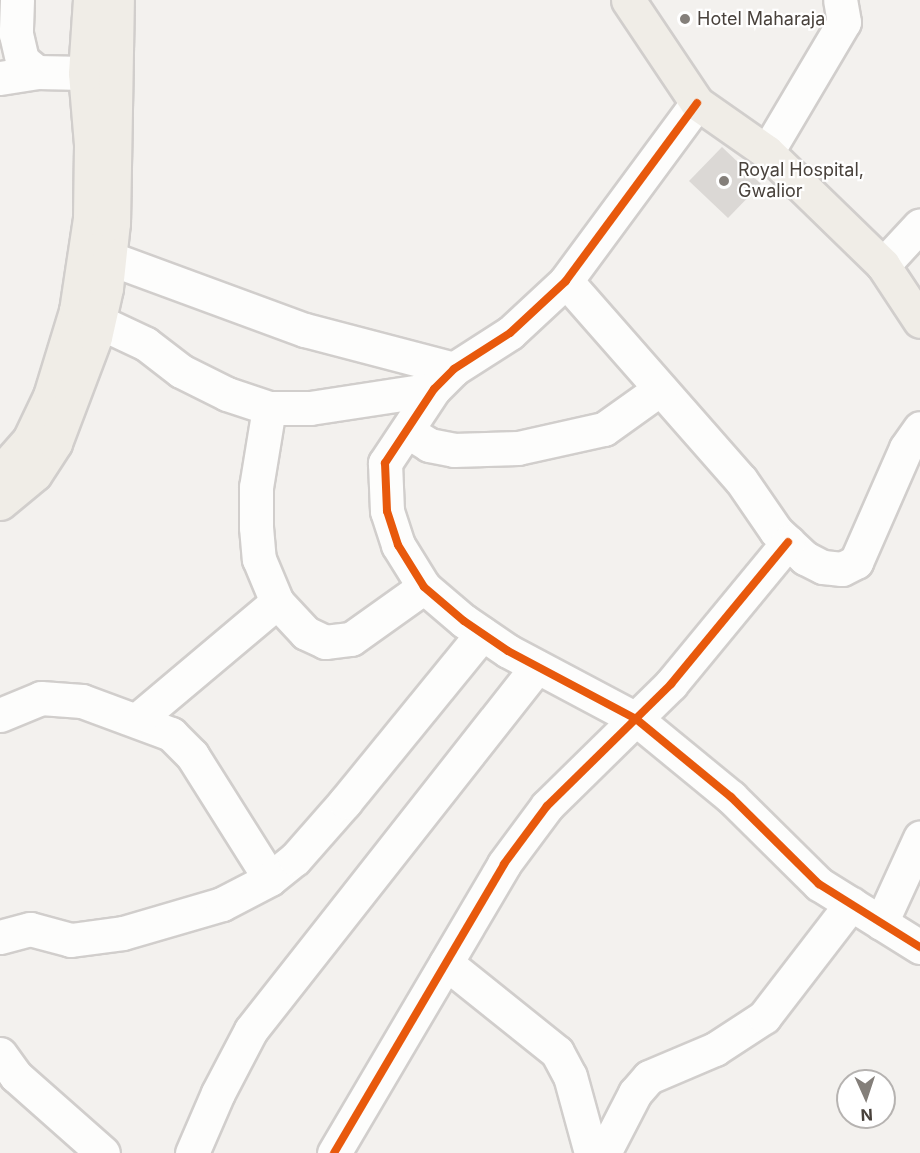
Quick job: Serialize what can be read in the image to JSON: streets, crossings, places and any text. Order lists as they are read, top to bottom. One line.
{"places":["Hotel Maharaja","Royal Hospital, Gwalior"],"north":"bottom"}
